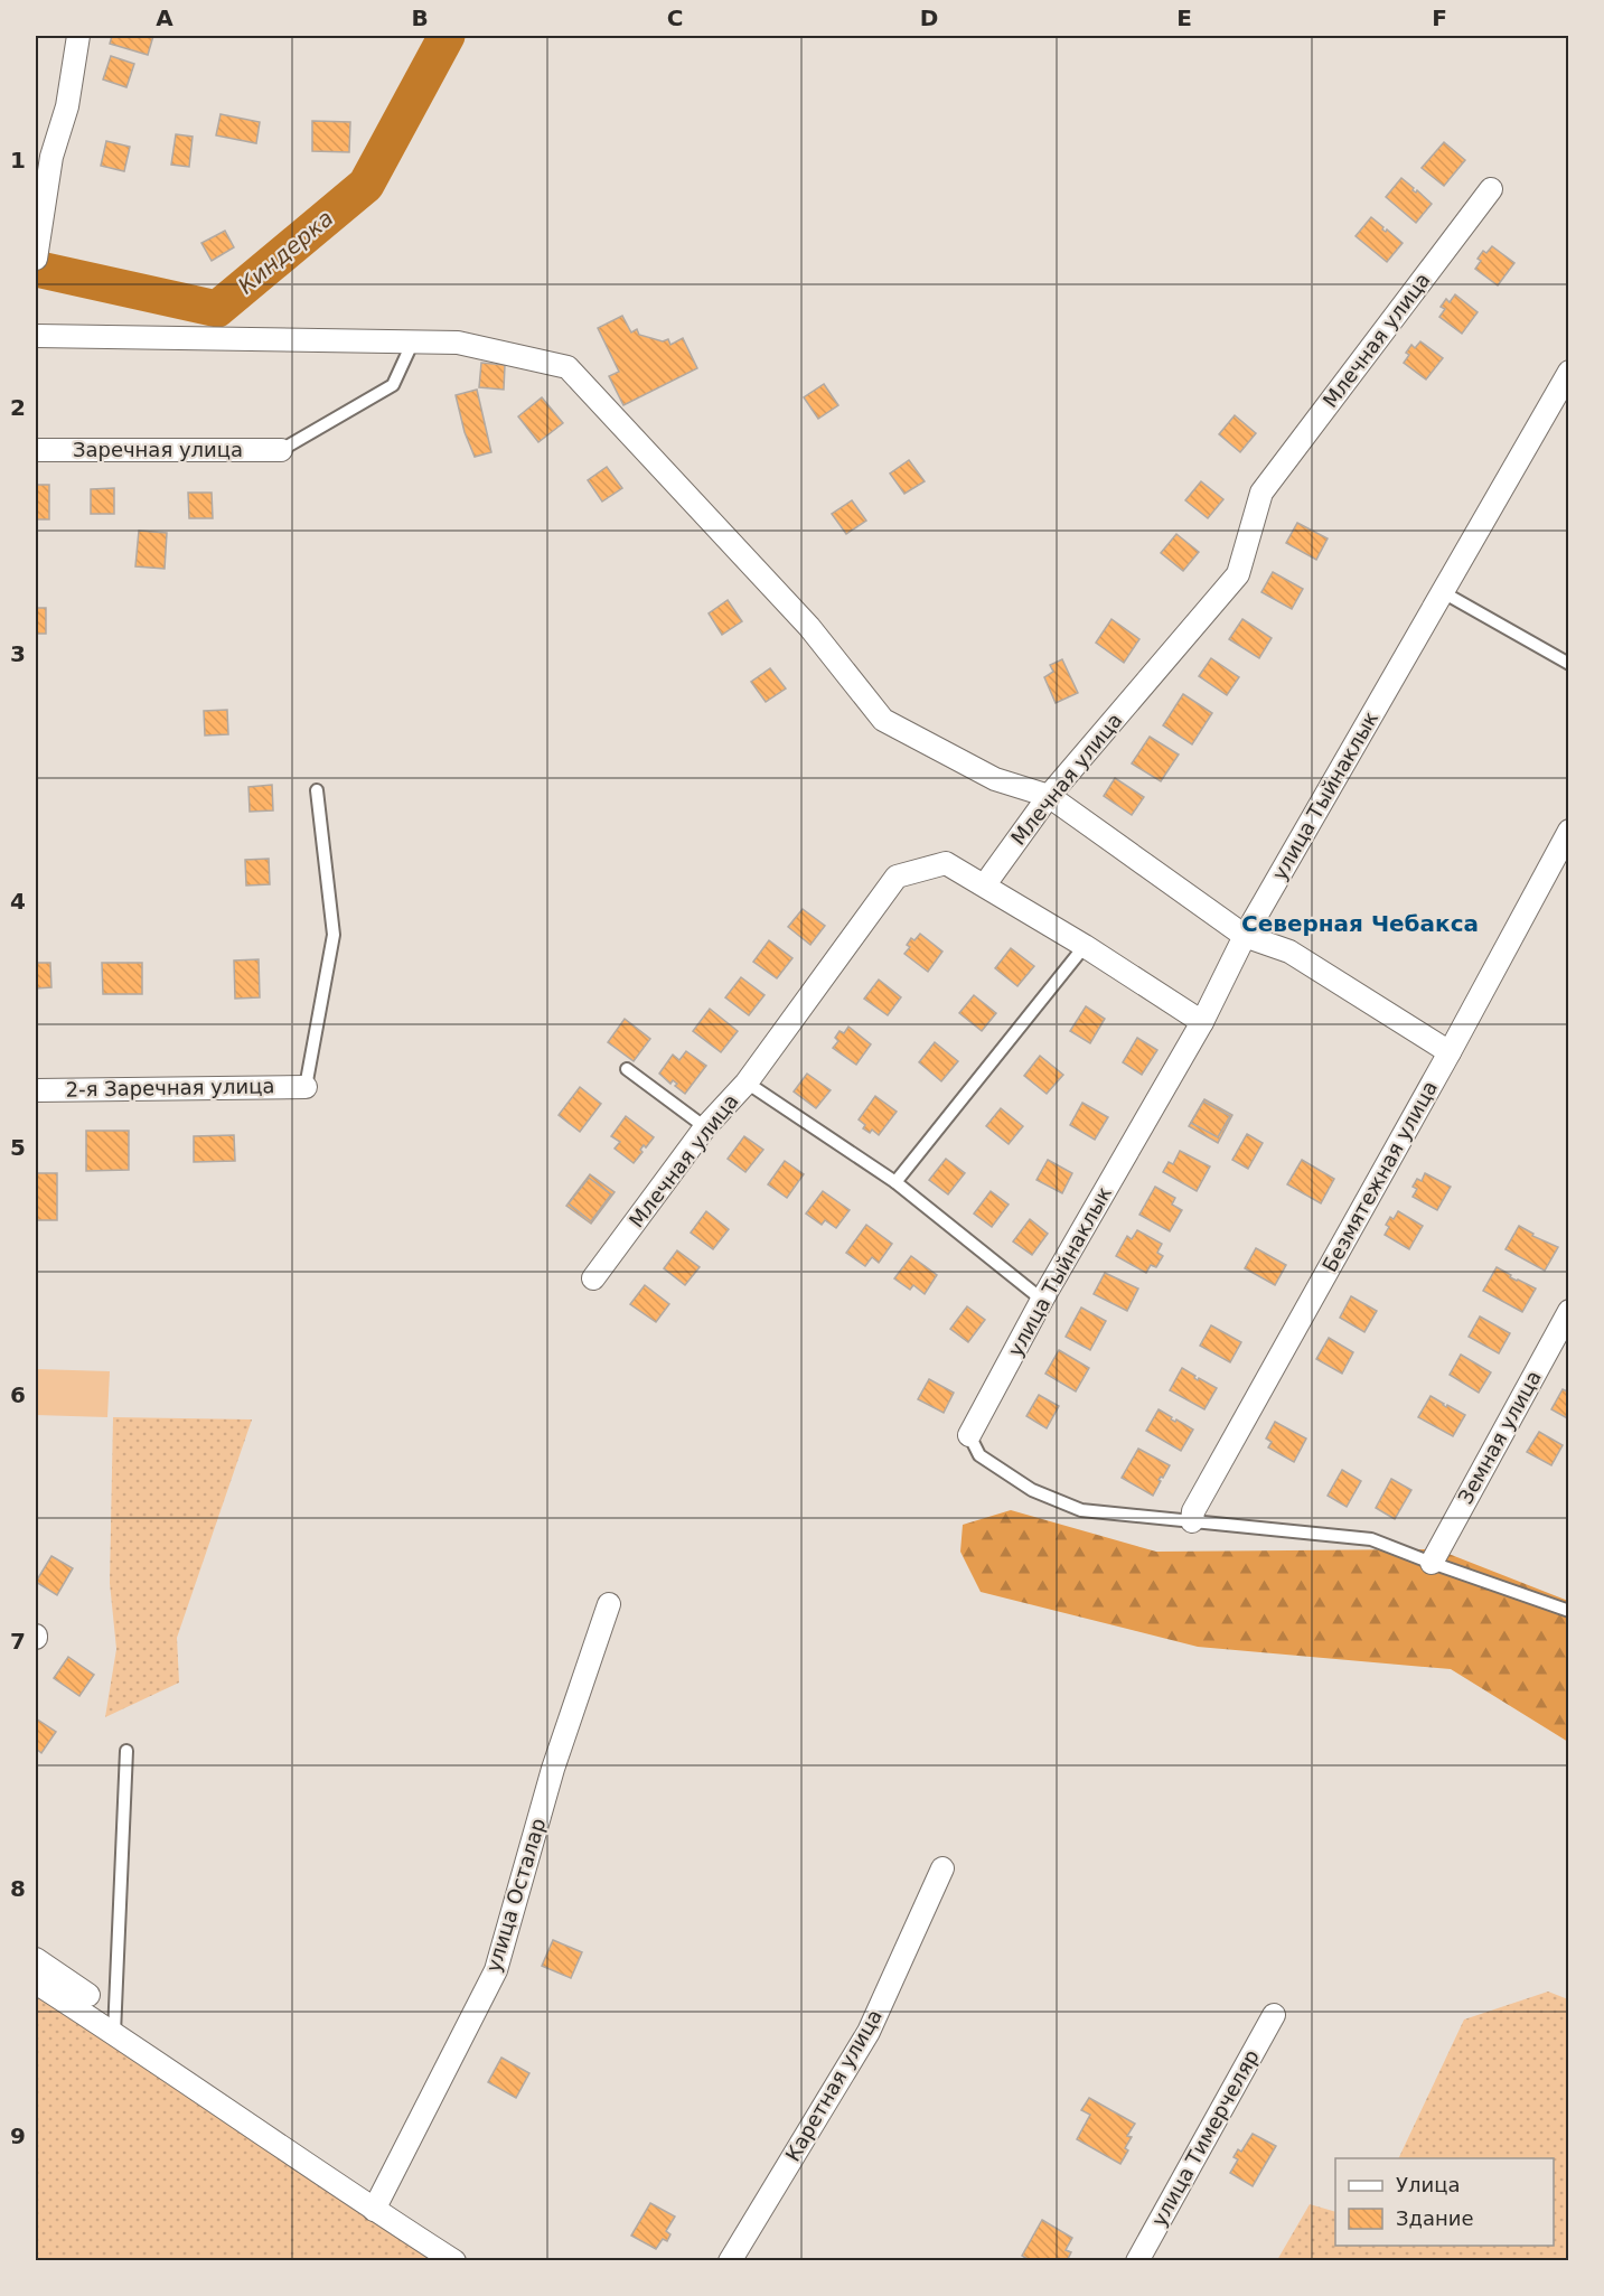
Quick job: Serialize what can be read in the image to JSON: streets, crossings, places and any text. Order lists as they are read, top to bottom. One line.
{"streets":{"street":["Млечная улица","Заречная улица","улица Тыйнаклык","2-я Заречная улица","Безмятежная улица","Земная улица","улица Осталар","Каретная улица","улица Тимерчеляр"]},"districts":["Северная Чебакса"],"water":["Киндерка"],"legend":["Улица","Здание"],"grid":{"columns":["A","B","C","D","E","F"],"rows":["1","2","3","4","5","6","7","8","9"]}}
